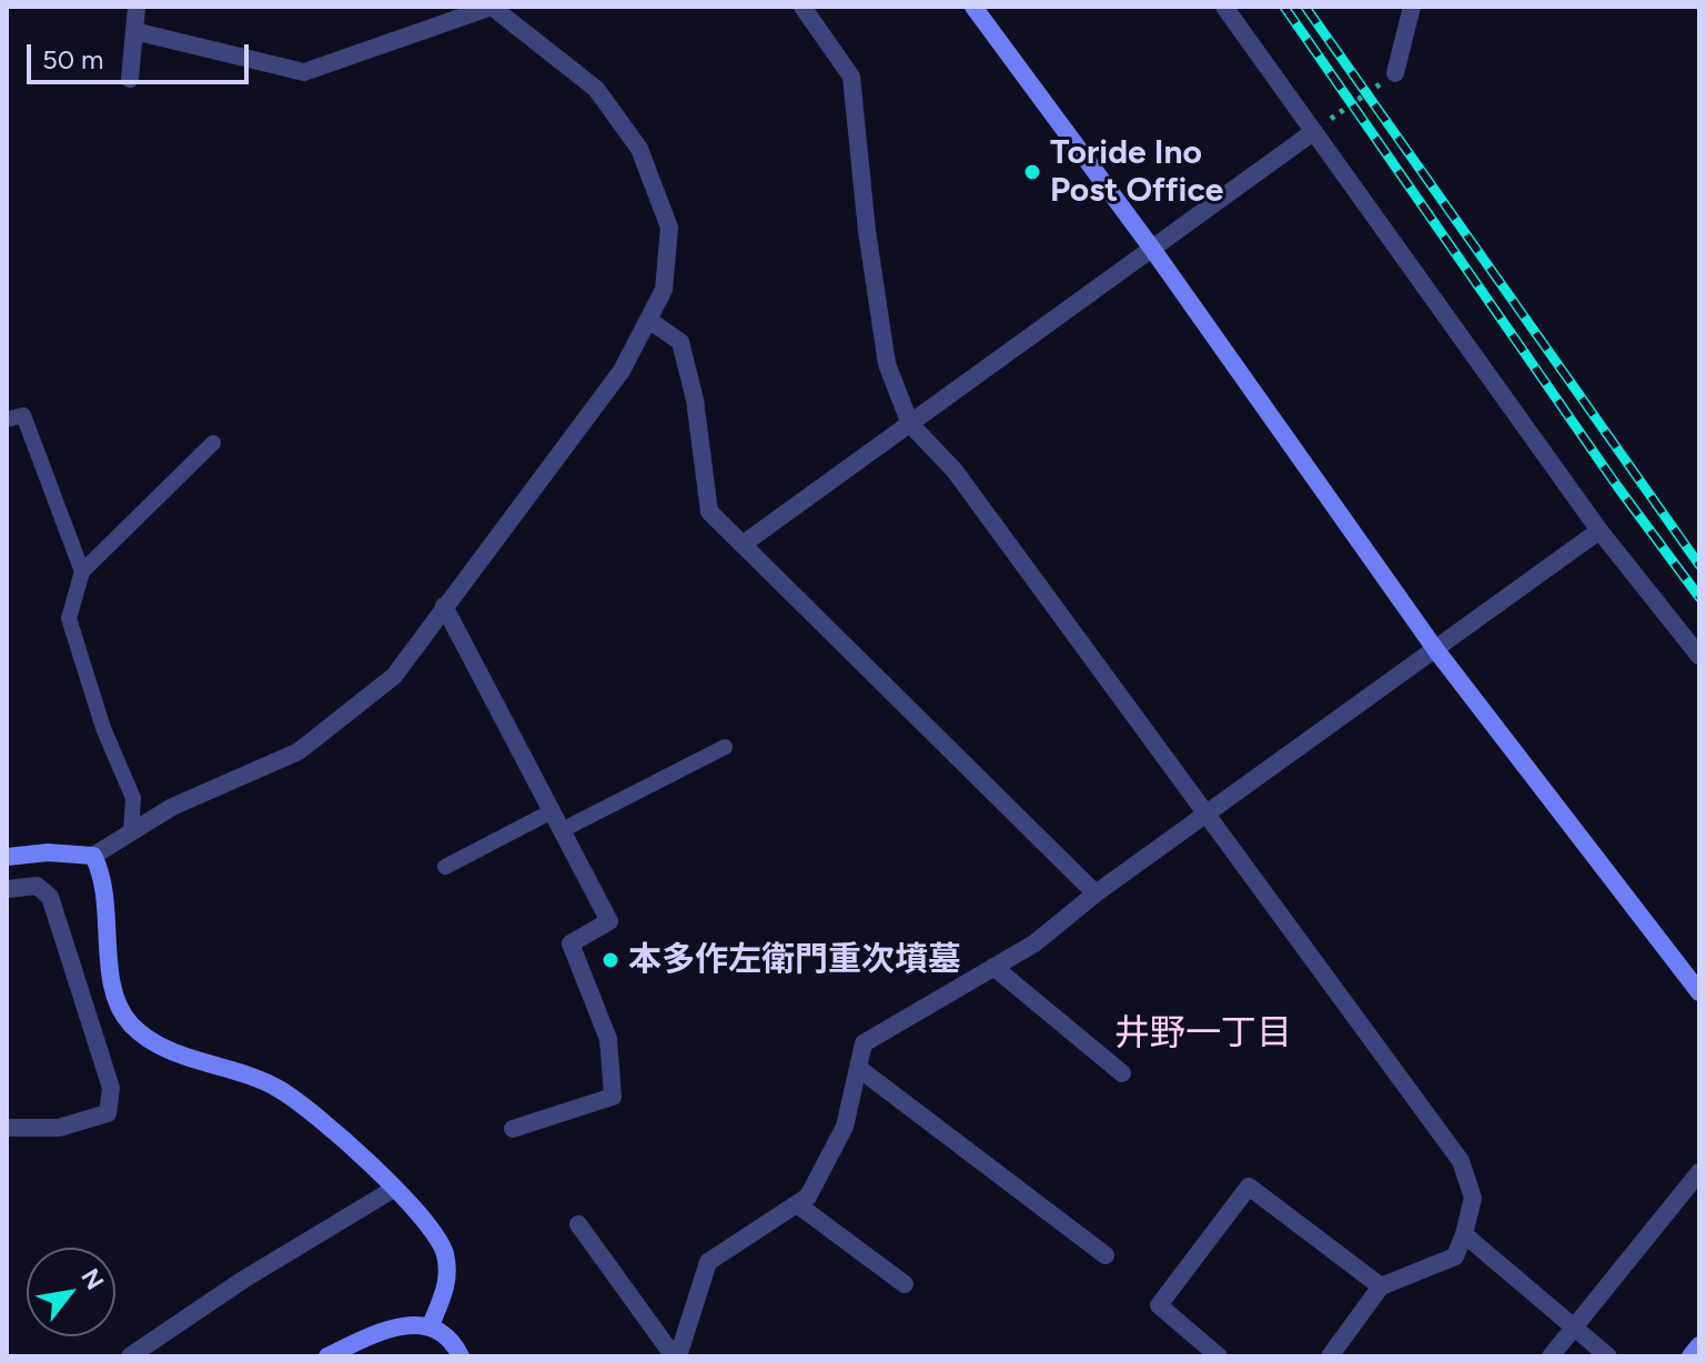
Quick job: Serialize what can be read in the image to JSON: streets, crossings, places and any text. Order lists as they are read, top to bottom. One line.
{"districts":["井野一丁目"],"places":["Toride Ino Post Office","本多作左衛門重次墳墓"],"scale_bar":"50 m","north":"top right"}
